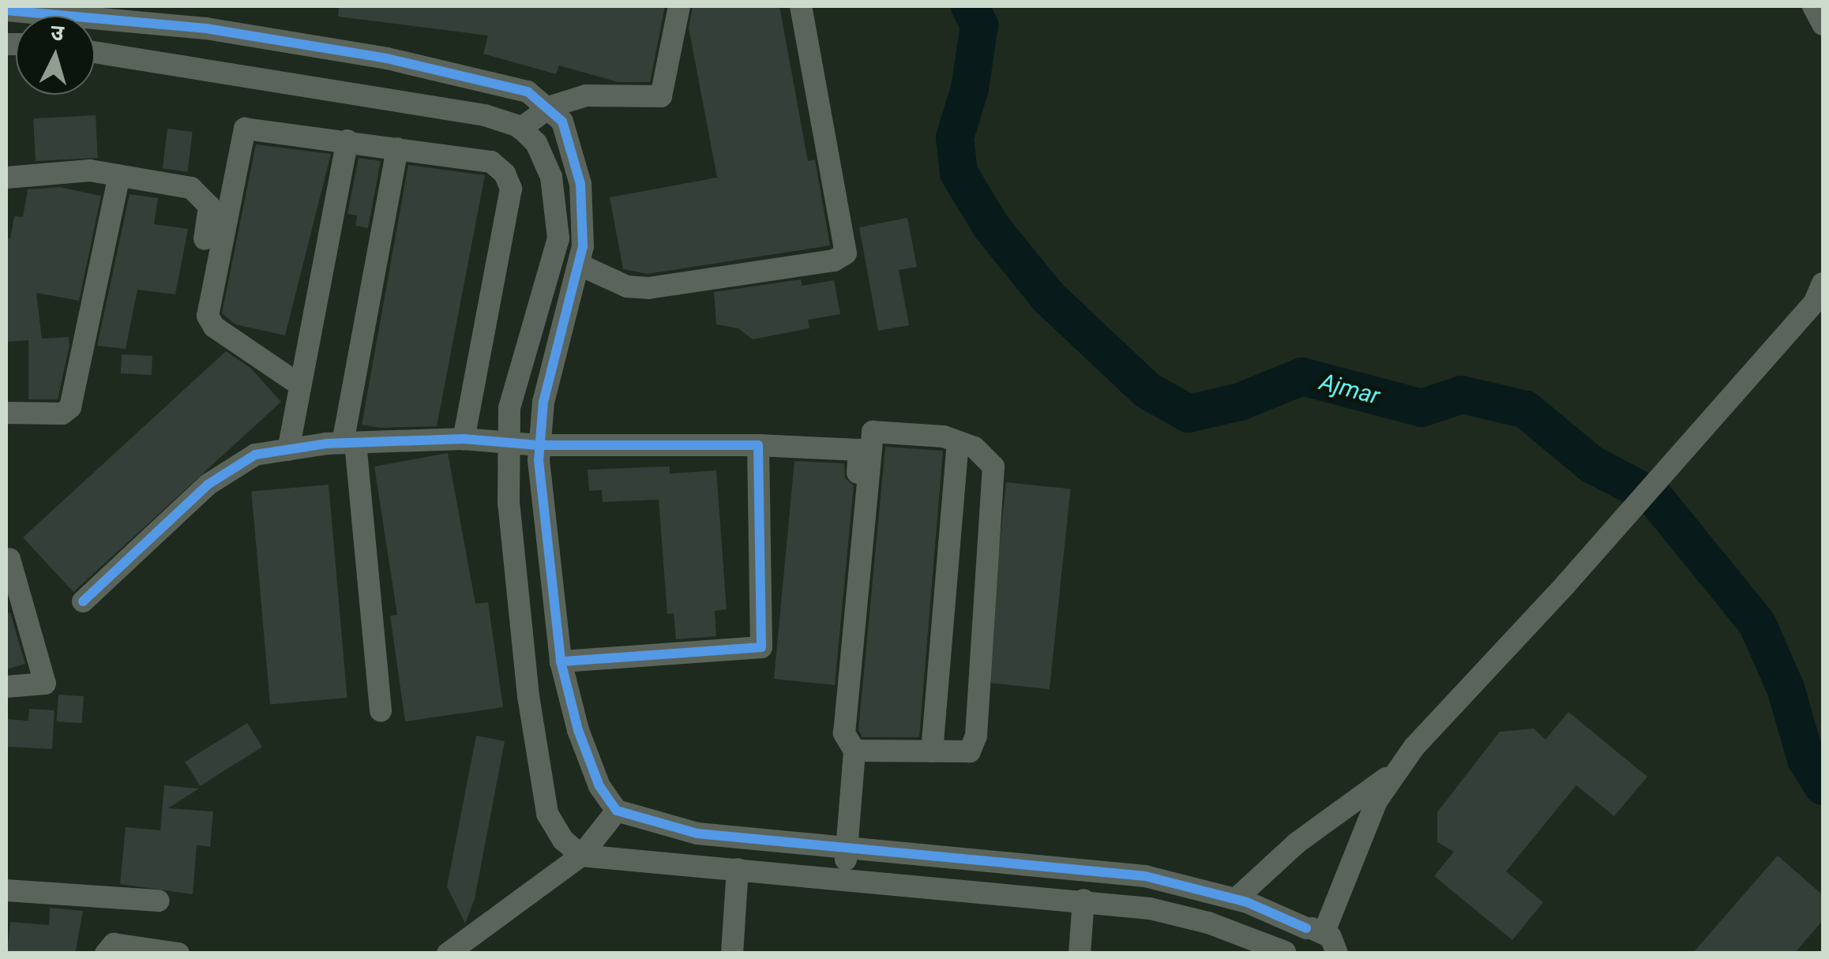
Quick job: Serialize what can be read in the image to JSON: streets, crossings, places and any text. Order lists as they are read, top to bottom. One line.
{"water":["Ajmar"],"north":"top"}
